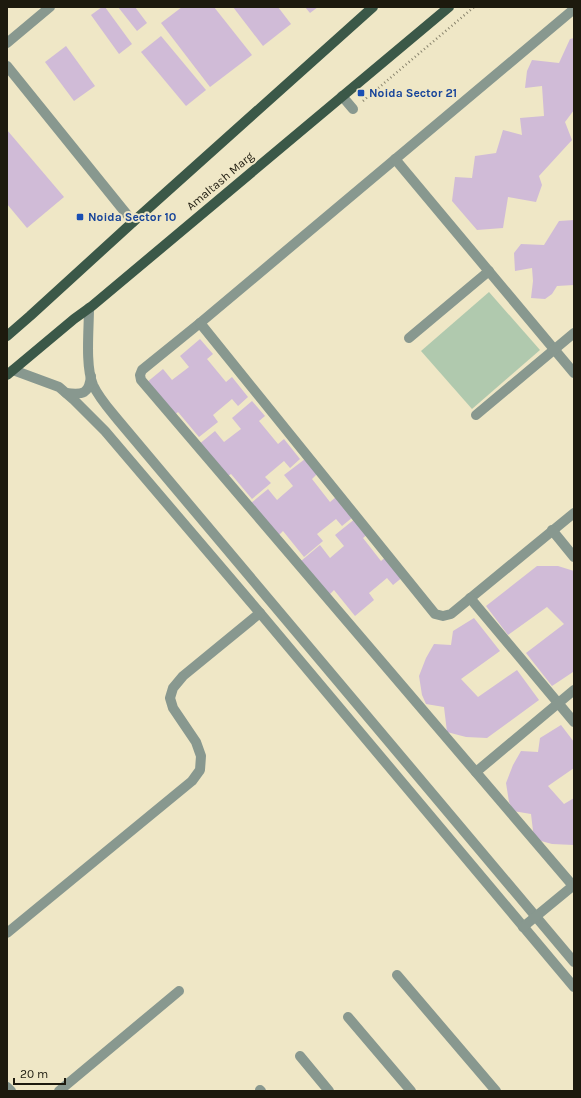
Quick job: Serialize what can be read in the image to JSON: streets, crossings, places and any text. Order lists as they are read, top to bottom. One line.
{"streets":{"main road":["Amaltash Marg"]},"places":{"transit":["Noida Sector 21","Noida Sector 10"]},"scale_bar":"20 m"}
